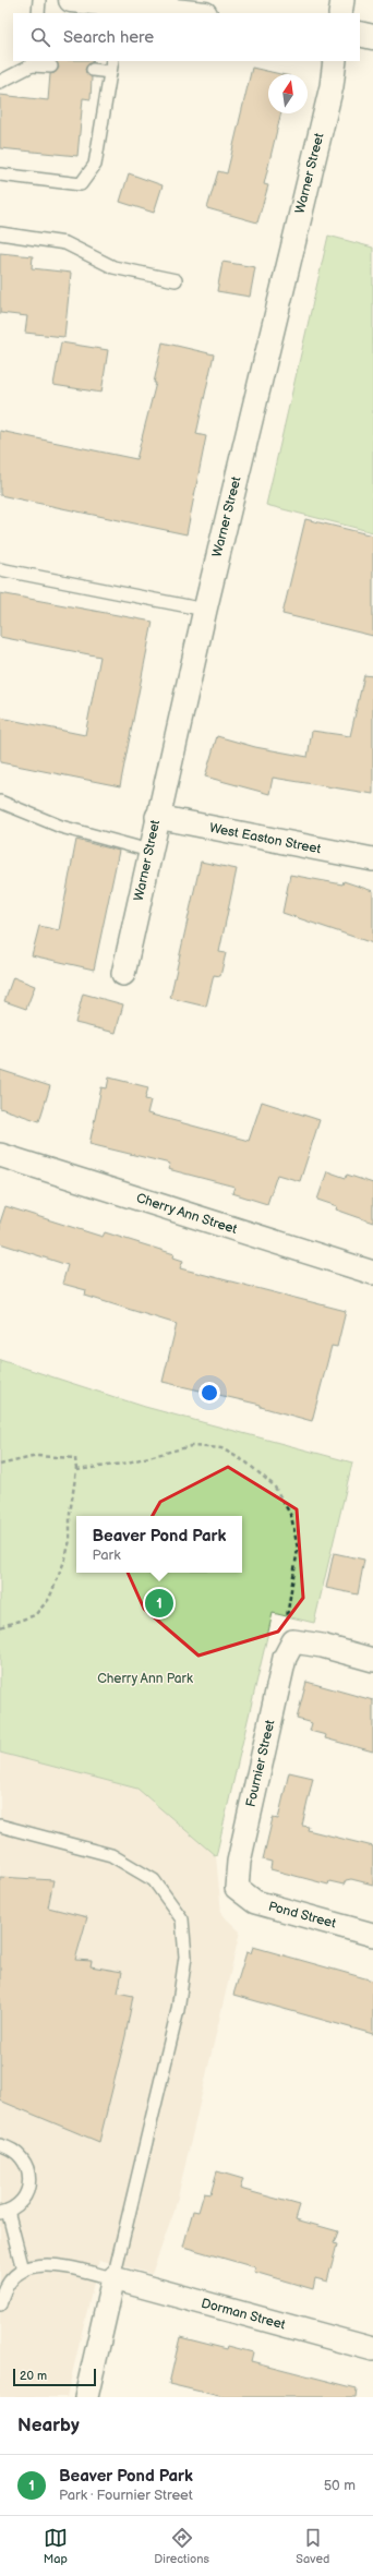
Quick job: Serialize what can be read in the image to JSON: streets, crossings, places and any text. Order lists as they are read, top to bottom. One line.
{"streets":{"street":["Warner Street","West Easton Street","Cherry Ann Street","Fournier Street","Pond Street","Dorman Street"]},"crossings":[["Warner Street","West Easton Street"],["Fournier Street","Pond Street"]],"parks":["Cherry Ann Park"],"scale_bar":"20 m","north":"top","page":{"search":"Search here","popup":["Beaver Pond Park","Park"],"pins":"1","scale":"20 m","heading":"Nearby","list":[{"mark":"1","name":"Beaver Pond Park","note":"Park · Fournier Street","value":"50 m"}],"nav":["Map","Directions","Saved"]}}
